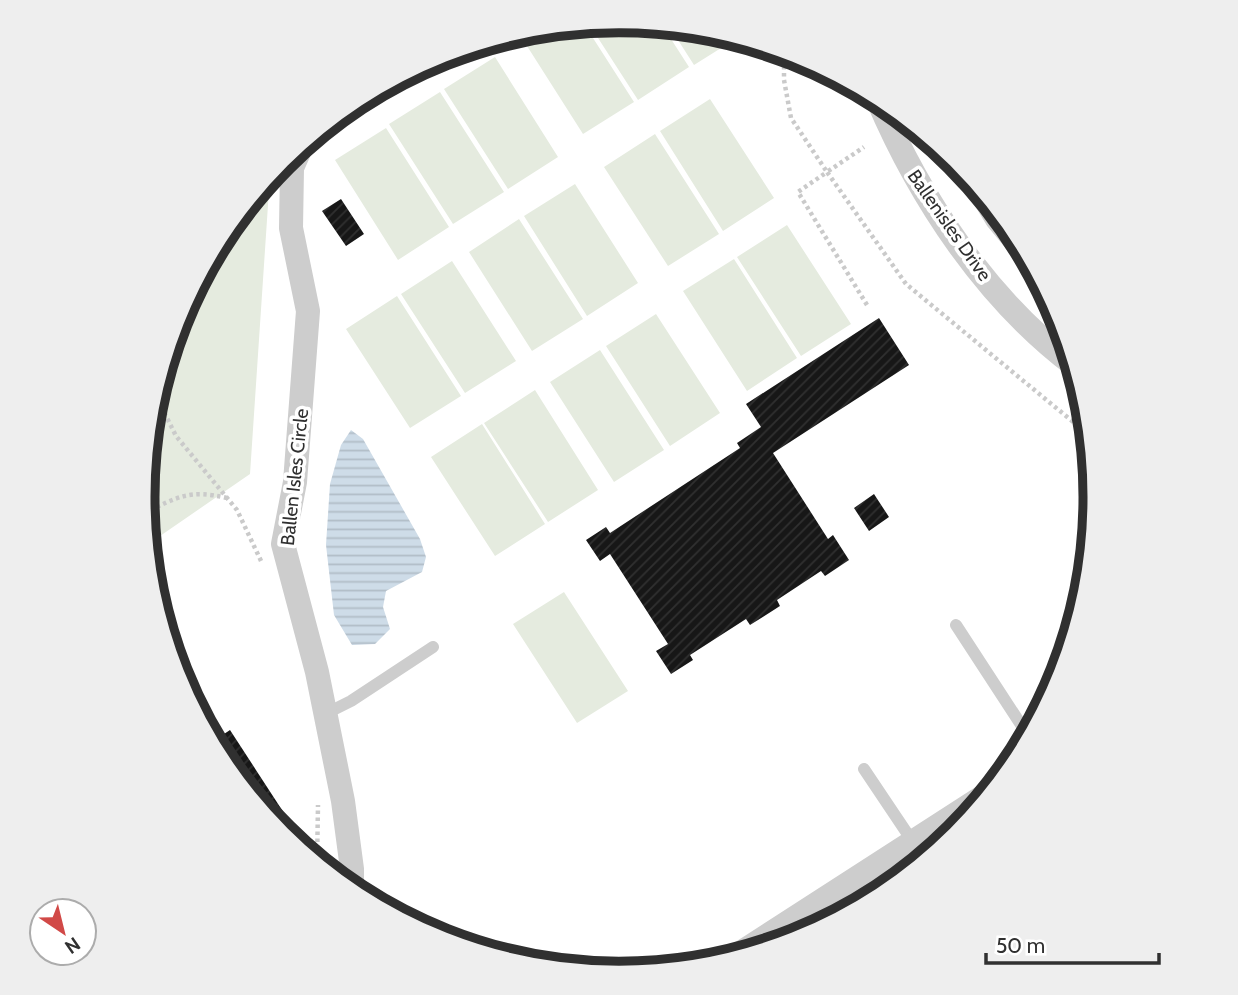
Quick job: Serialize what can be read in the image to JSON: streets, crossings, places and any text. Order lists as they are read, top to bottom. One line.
{"streets":{"street":["Ballenisles Drive","Ballen Isles Circle"]},"scale_bar":"50 m","north":"bottom right"}
